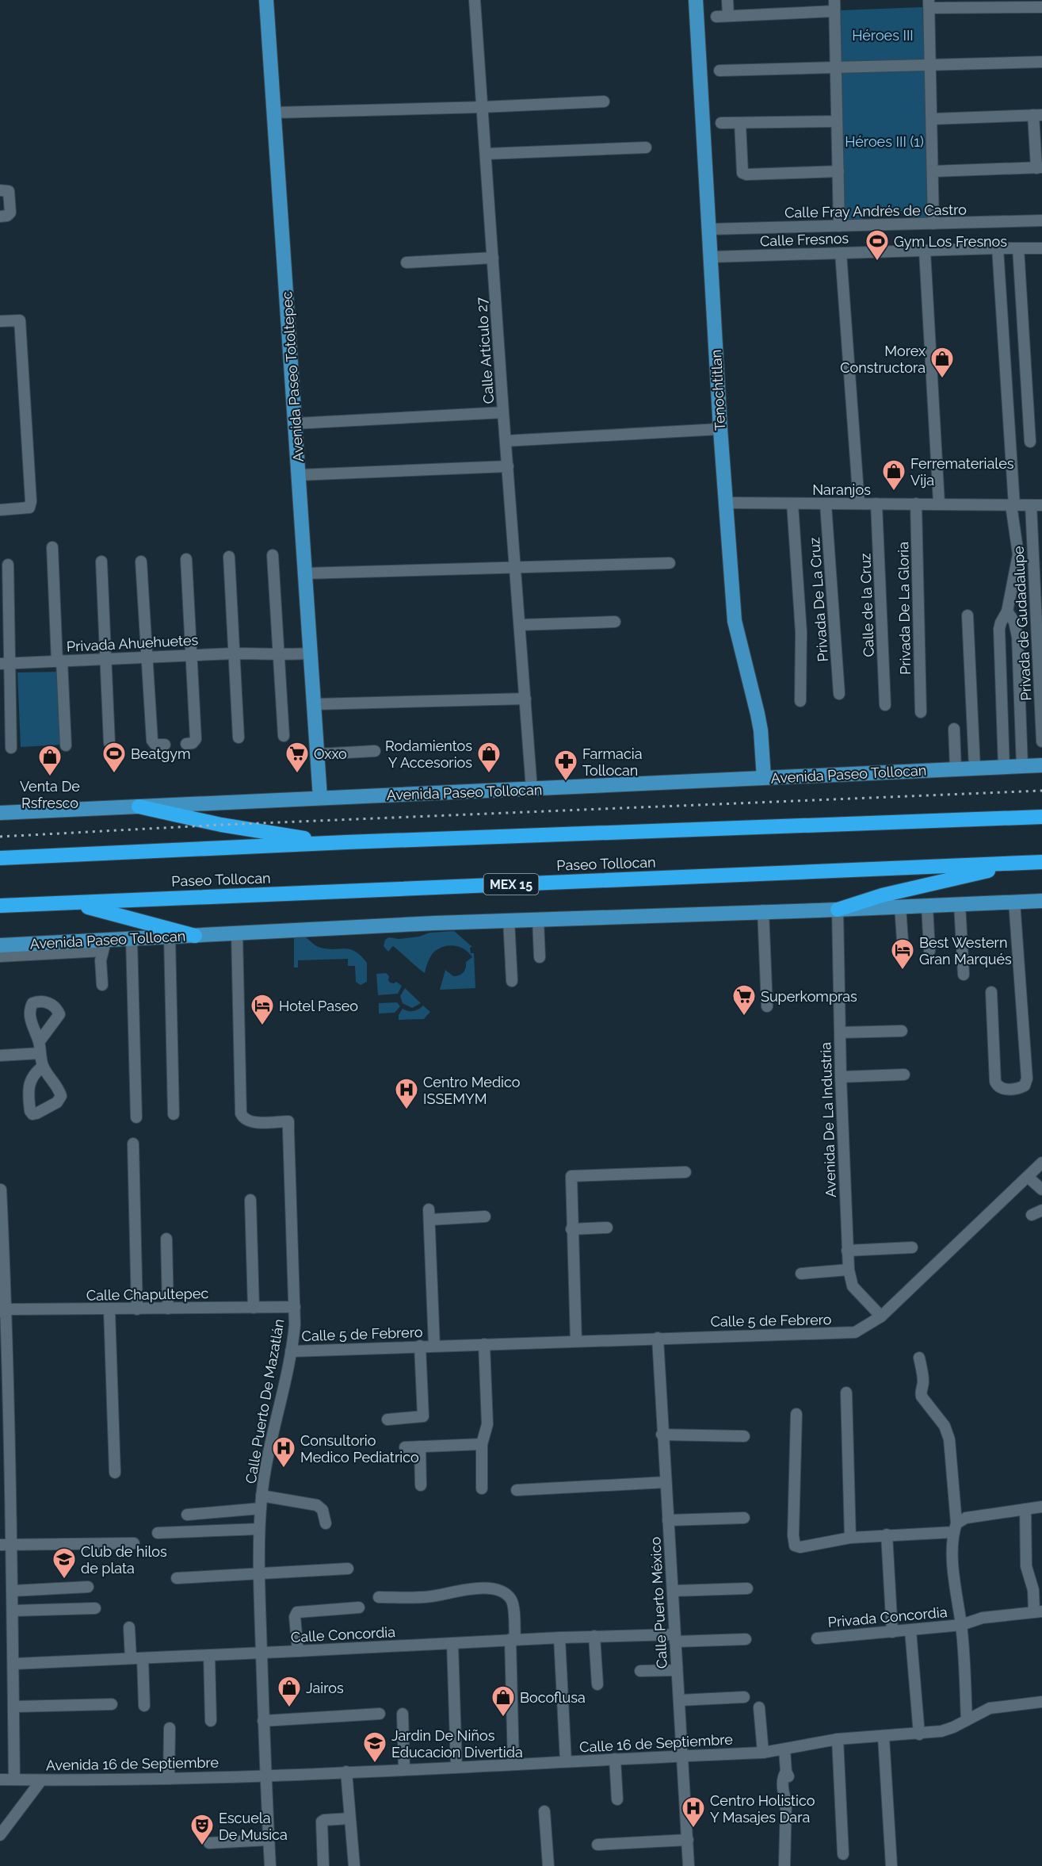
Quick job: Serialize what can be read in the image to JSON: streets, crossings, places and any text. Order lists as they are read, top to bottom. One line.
{"streets":{"highway":["Paseo Tollocan","MEX 15"],"main road":["Avenida Paseo Totoltepec","Tenochtitlan","Avenida Paseo Tollocan"],"street":["Calle Fray Andrés de Castro","Calle Fresnos","Calle Artículo 27","Naranjos","Privada De La Cruz","Calle de la Cruz","Privada De La Gloria","Privada de Gudadalupe","Privada Ahuehuetes","Avenida De La Industria","Calle Chapultepec","Calle 5 de Febrero","Calle Puerto De Mazatlán","Calle Puerto México","Privada Concordia","Calle Concordia","Calle 16 de Septiembre","Avenida 16 de Septiembre"]},"crossings":[["Calle Fray Andrés de Castro","Tenochtitlan"],["Calle Fresnos","Tenochtitlan"],["Calle Artículo 27","Avenida Paseo Tollocan"],["Avenida Paseo Totoltepec","Privada Ahuehuetes"],["Avenida Paseo Totoltepec","Avenida Paseo Tollocan"],["Tenochtitlan","Naranjos"],["Tenochtitlan","Avenida Paseo Tollocan"],["Naranjos","Privada De La Cruz"],["Naranjos","Calle de la Cruz"],["Naranjos","Privada De La Gloria"],["Naranjos","Privada de Gudadalupe"],["Avenida Paseo Tollocan","Avenida De La Industria"],["Avenida Paseo Tollocan","Calle Puerto De Mazatlán"],["Avenida De La Industria","Calle 5 de Febrero"],["Calle Chapultepec","Calle Puerto De Mazatlán"],["Calle 5 de Febrero","Calle Puerto De Mazatlán"],["Calle 5 de Febrero","Calle Puerto México"],["Calle Puerto De Mazatlán","Calle Concordia"],["Calle Puerto De Mazatlán","Calle 16 de Septiembre"],["Calle Puerto De Mazatlán","Avenida 16 de Septiembre"],["Calle Puerto México","Calle Concordia"],["Calle Puerto México","Calle 16 de Septiembre"],["Calle 16 de Septiembre","Avenida 16 de Septiembre"]],"parks":["Héroes III","Héroes III (1)"],"places":{"sports":["Gym Los Fresnos","Beatgym"],"shop":["Morex Constructora","Ferremateriales Vija","Rodamientos Y Accesorios","Venta De Rsfresco","Jairos","Bocoflusa"],"supermarket":["Oxxo","Superkompras"],"pharmacy":["Farmacia Tollocan"],"hotel":["Best Western Gran Marqués","Hotel Paseo"],"hospital":["Centro Medico ISSEMYM","Consultorio Medico Pediatrico","Centro Holistico Y Masajes Dara"],"school or university":["Club de hilos de plata","Jardin De Niños Educacion Divertida"],"theatre":["Escuela De Musica"]}}
